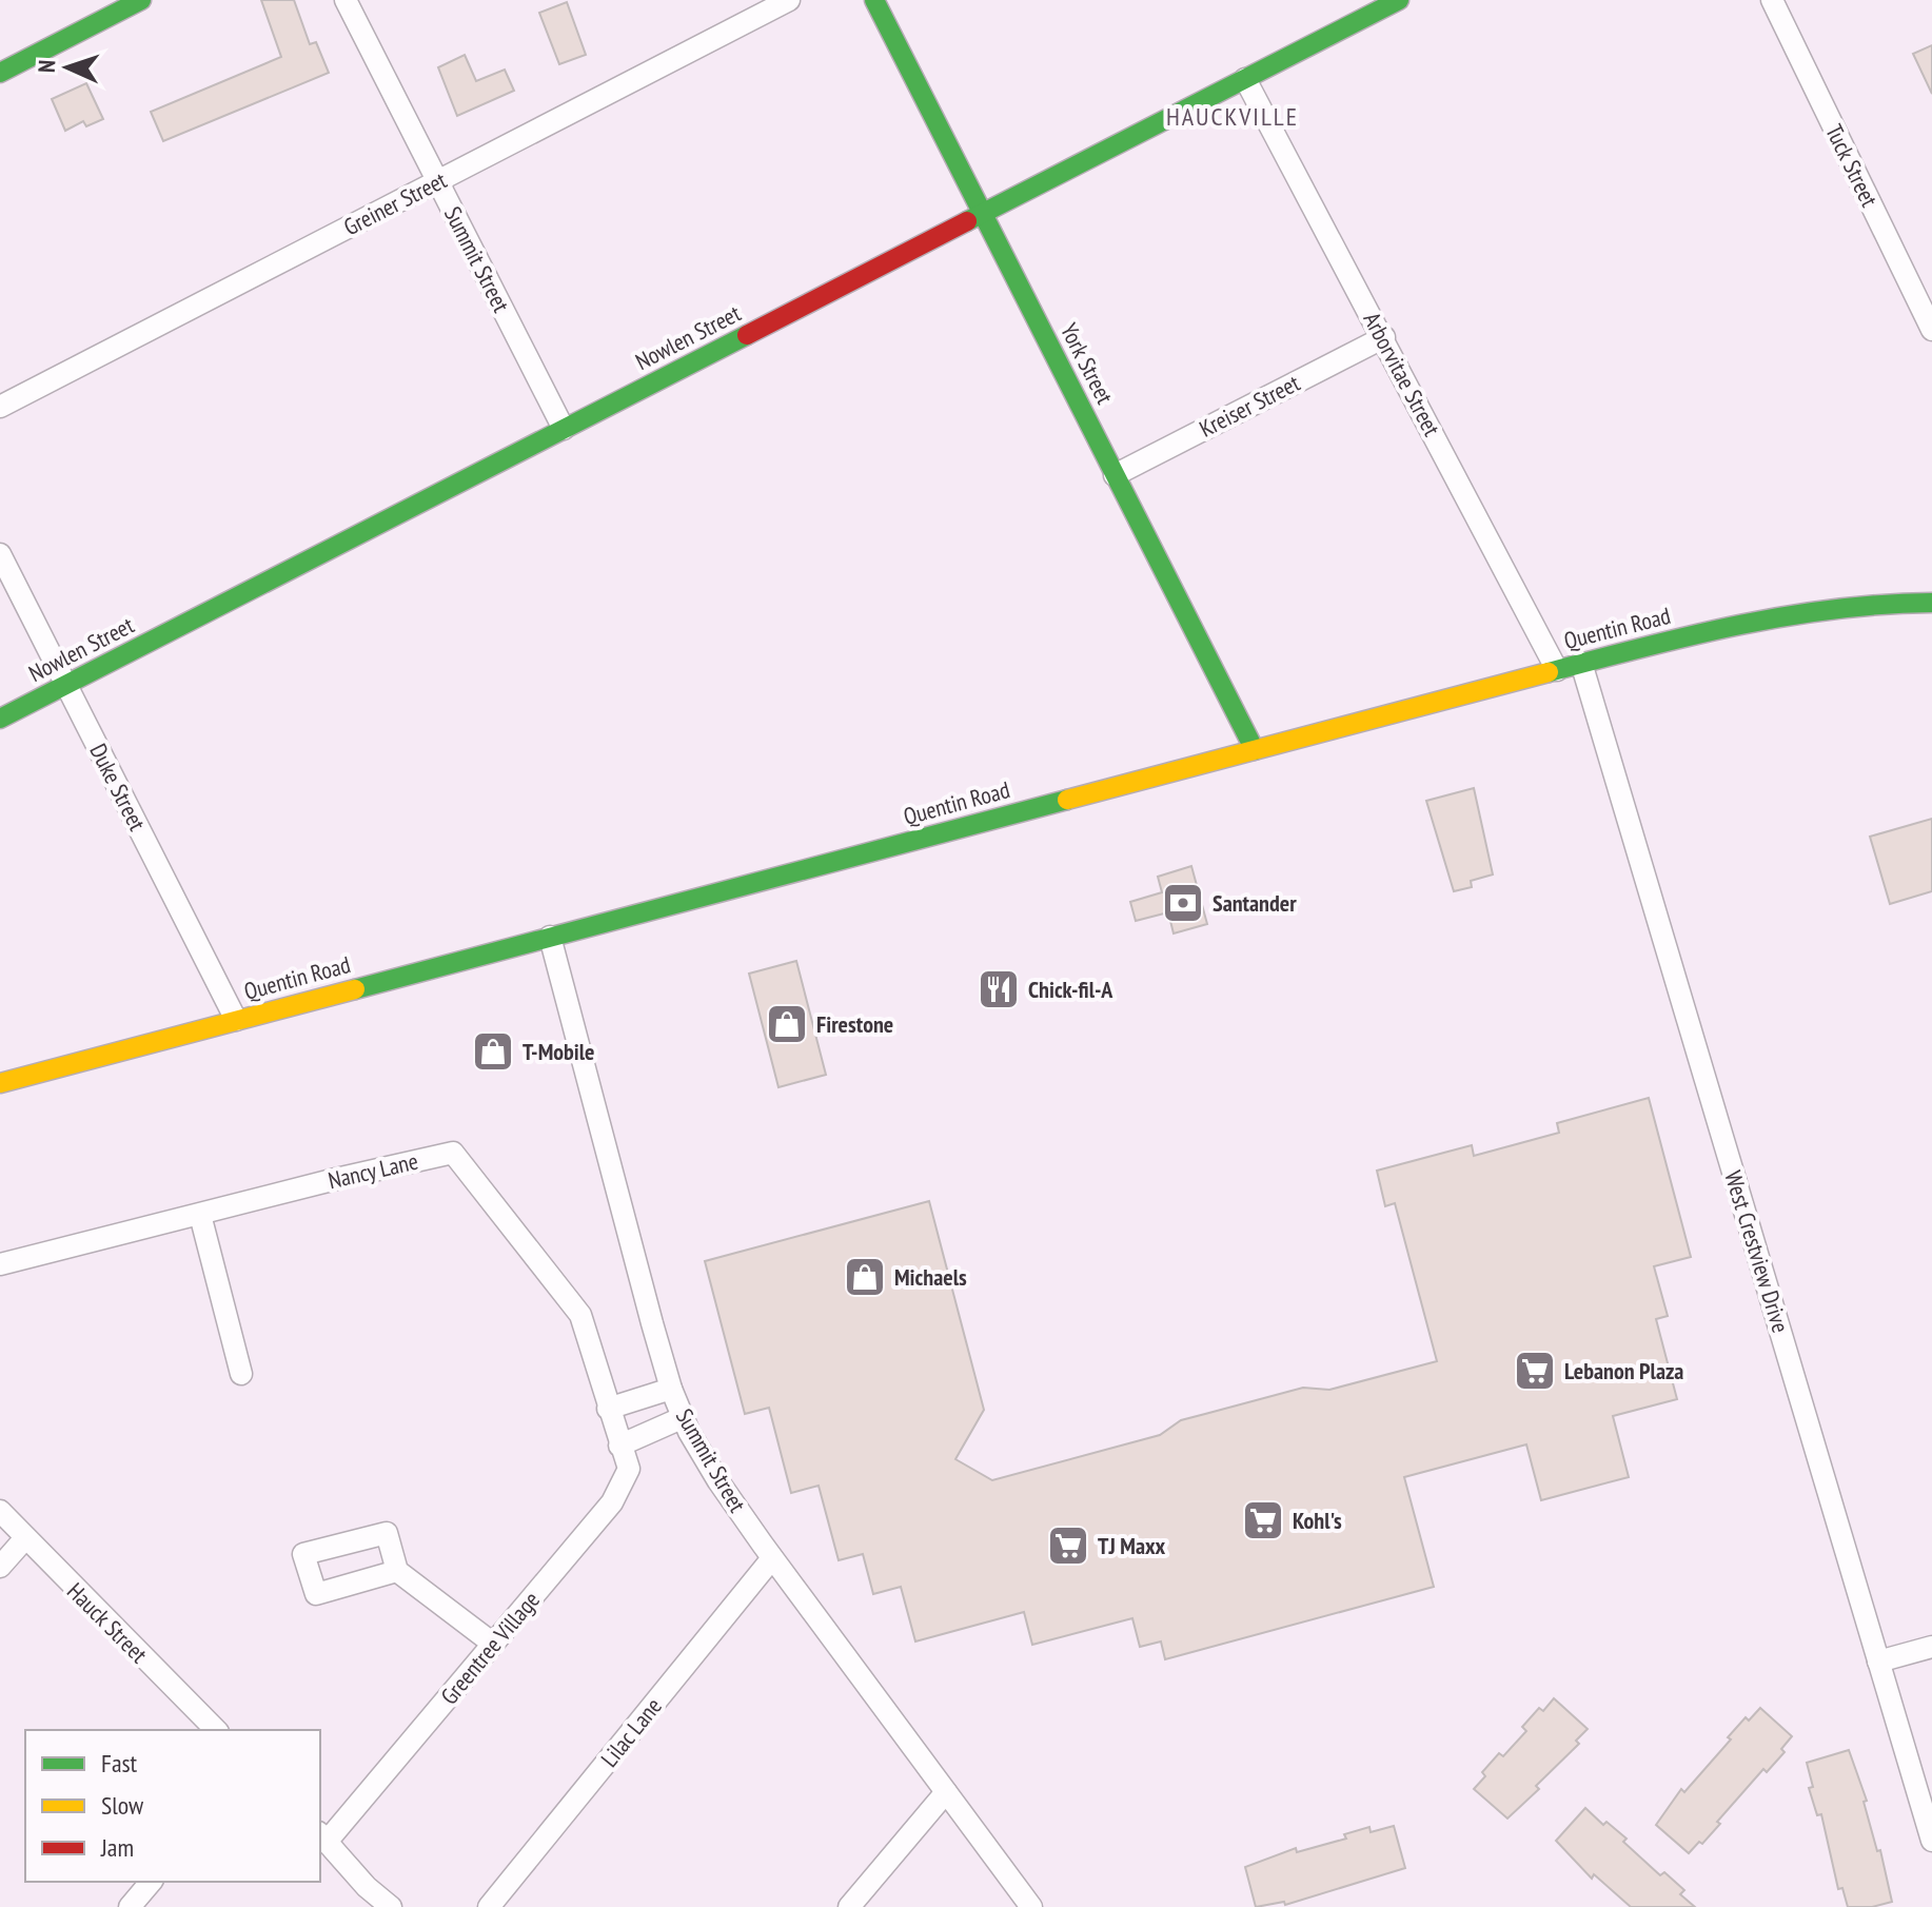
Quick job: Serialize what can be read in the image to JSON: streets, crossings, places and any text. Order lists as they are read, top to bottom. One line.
{"streets":{"main road":["Nowlen Street","York Street","Quentin Road"],"street":["Tuck Street","Greiner Street","Summit Street","Arborvitae Street","Kreiser Street","Duke Street","Nancy Lane","West Crestview Drive","Hauck Street","Greentree Village","Lilac Lane"]},"crossings":[["Greiner Street","Summit Street"],["Summit Street","Nowlen Street"],["Summit Street","Quentin Road"],["Summit Street","Lilac Lane"],["Nowlen Street","York Street"],["Nowlen Street","Arborvitae Street"],["Nowlen Street","Duke Street"],["York Street","Kreiser Street"],["York Street","Quentin Road"],["Arborvitae Street","Kreiser Street"],["Arborvitae Street","Quentin Road"],["Quentin Road","Duke Street"],["Quentin Road","West Crestview Drive"],["Nancy Lane","Greentree Village"]],"districts":["HAUCKVILLE"],"places":{"bank":["Santander"],"restaurant":["Chick-fil-A"],"shop":["Firestone","T-Mobile","Michaels"],"supermarket":["Lebanon Plaza","Kohl's","TJ Maxx"]},"legend":["Fast","Slow","Jam"],"north":"left"}
